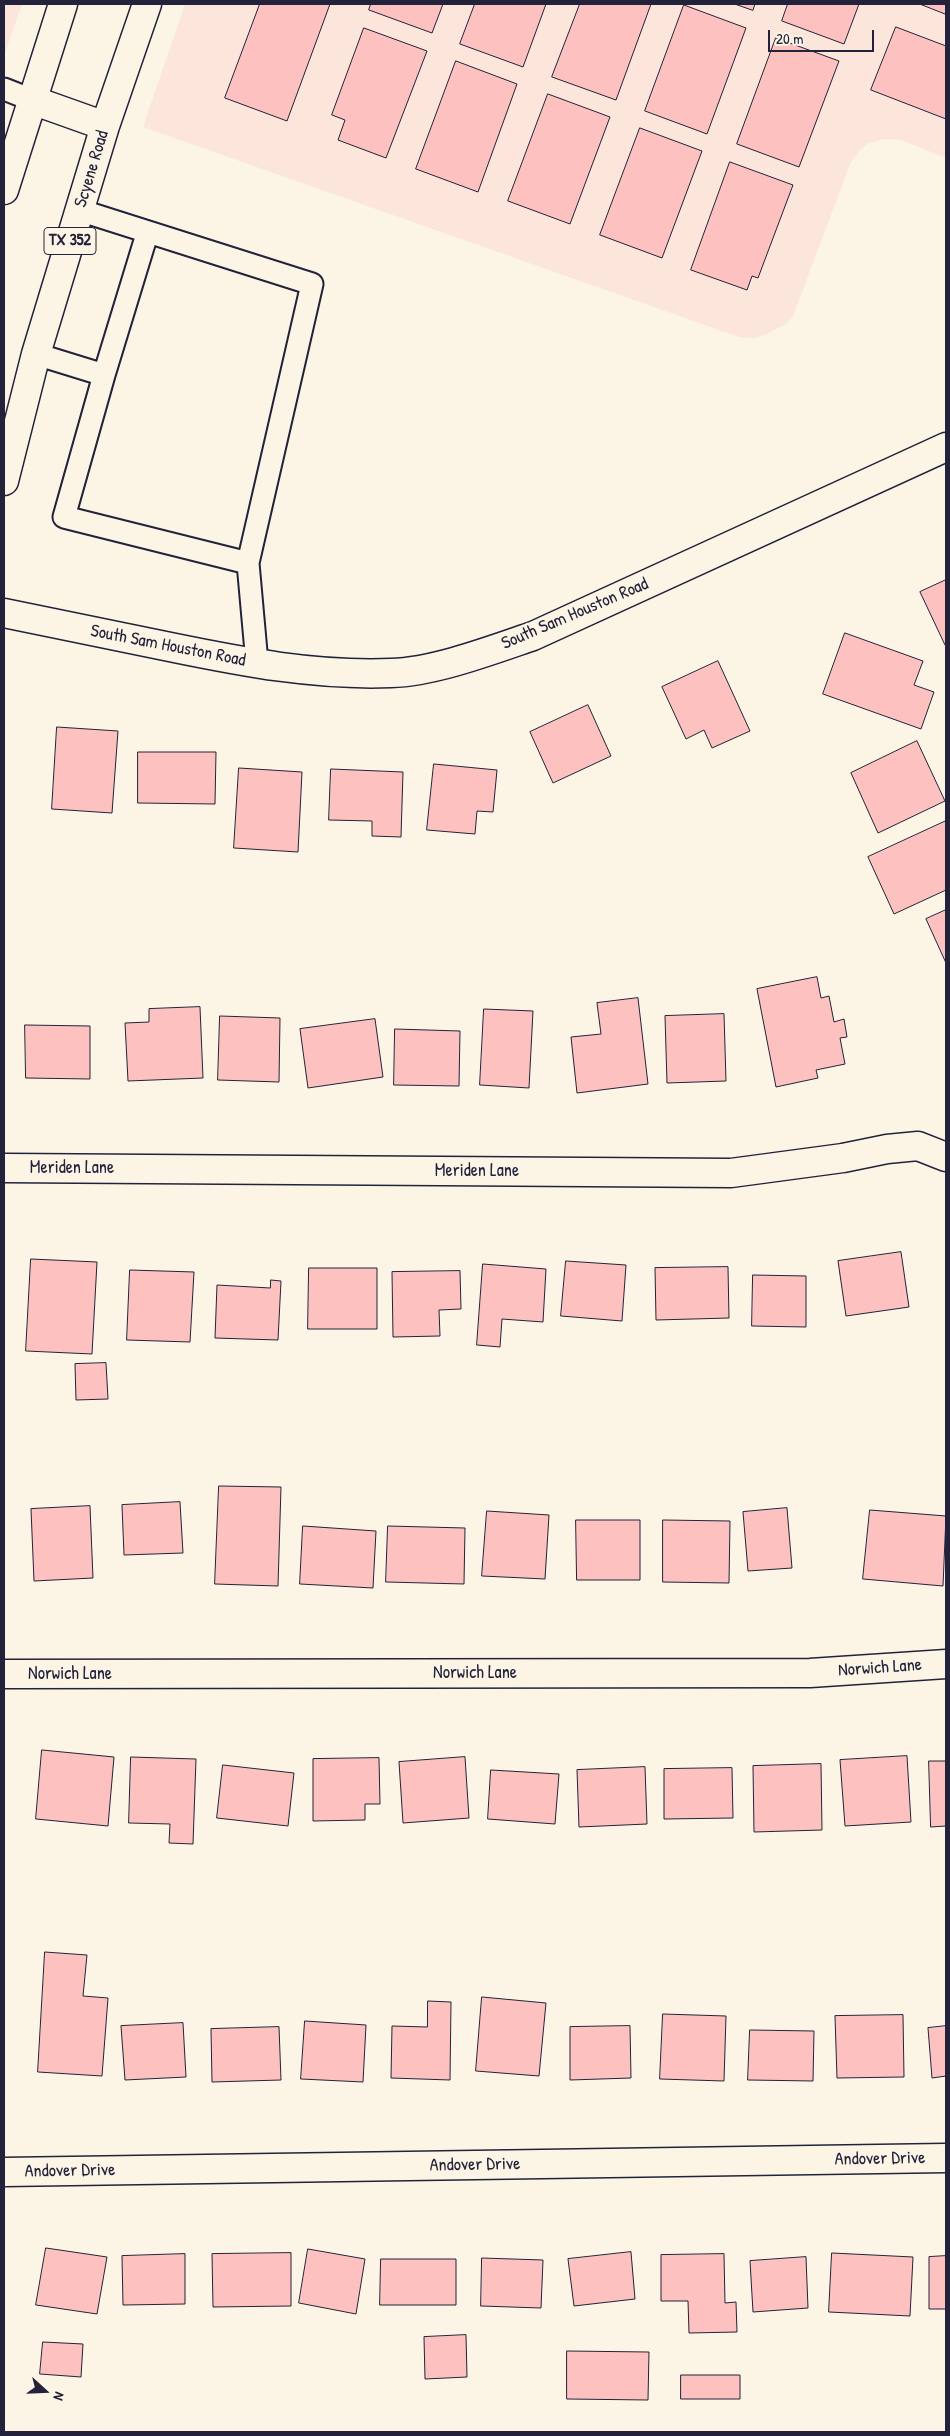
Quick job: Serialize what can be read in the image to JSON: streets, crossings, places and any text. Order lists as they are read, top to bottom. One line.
{"streets":{"street":["Scyene Road","TX 352","South Sam Houston Road","Meriden Lane","Norwich Lane","Andover Drive"]},"scale_bar":"20 m","north":"right"}
